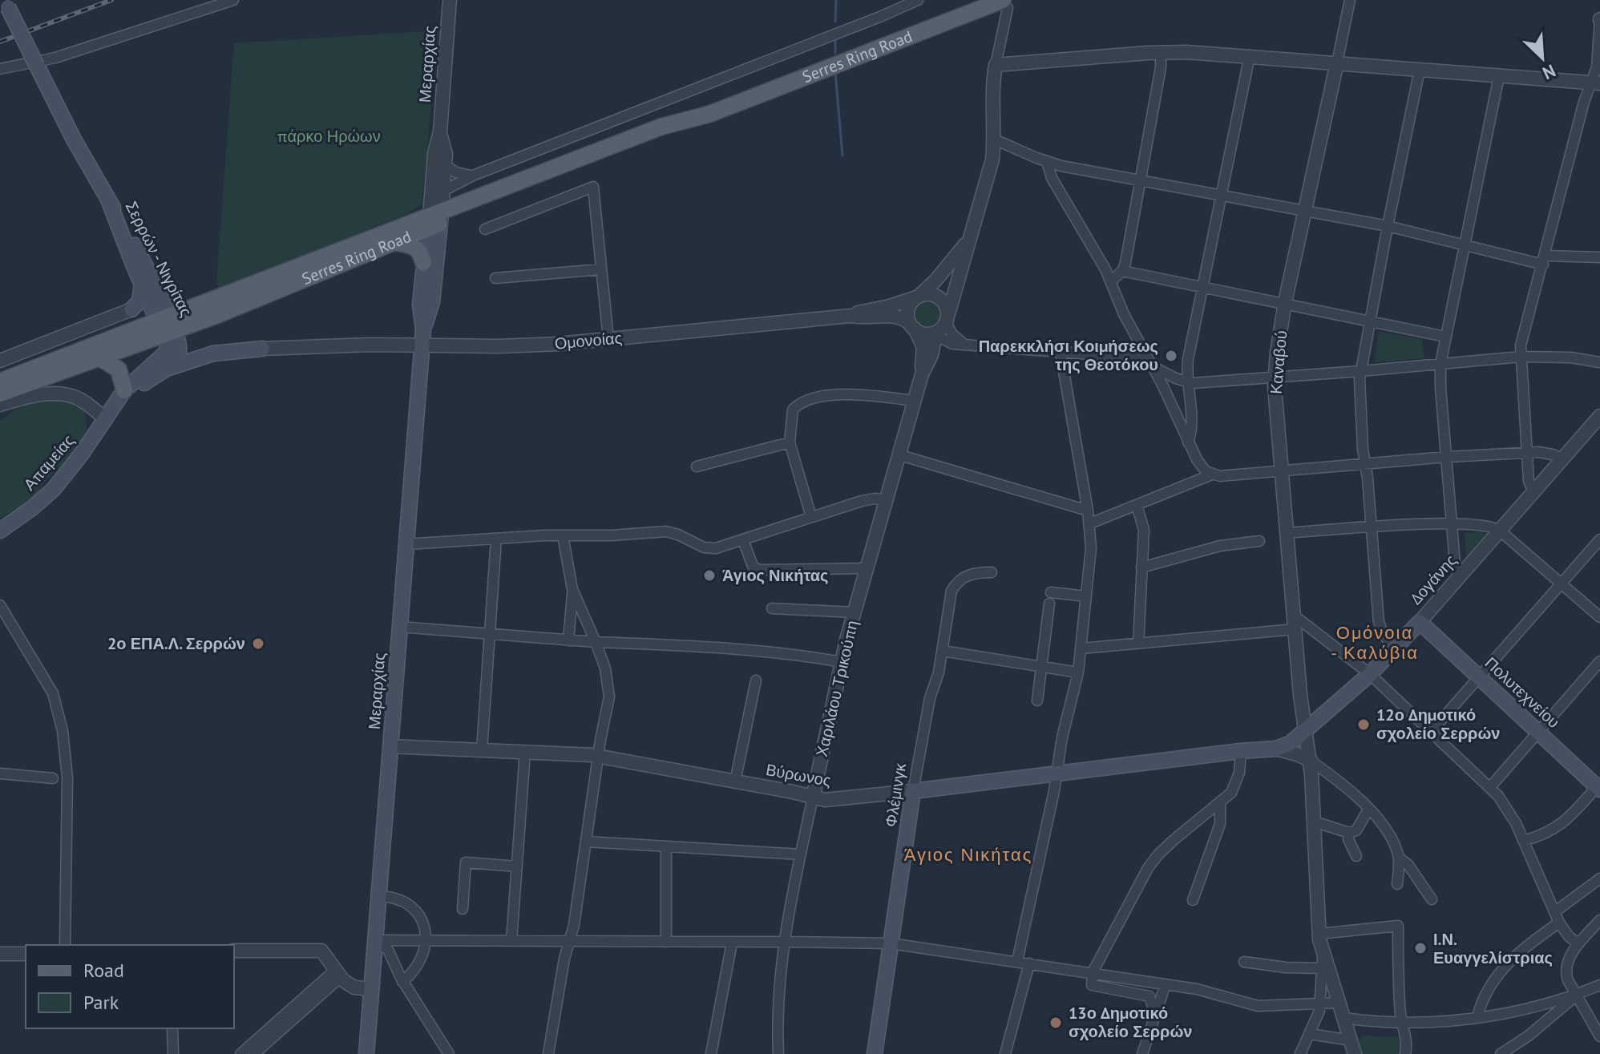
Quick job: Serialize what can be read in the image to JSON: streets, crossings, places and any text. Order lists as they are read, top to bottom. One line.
{"streets":{"main road":["Serres Ring Road","Μεραρχίας","Σερρών - Νιγρίτας","Απαμείας","Δογάνης","Πολυτεχνείου","Βύρωνος","Φλέμινγκ"],"street":["Ομονοίας","Καναβού","Χαριλάου Τρικούπη"]},"crossings":[["Serres Ring Road","Μεραρχίας"],["Serres Ring Road","Σερρών - Νιγρίτας"],["Serres Ring Road","Χαριλάου Τρικούπη"],["Μεραρχίας","Ομονοίας"],["Μεραρχίας","Βύρωνος"],["Σερρών - Νιγρίτας","Απαμείας"],["Ομονοίας","Χαριλάου Τρικούπη"],["Καναβού","Δογάνης"],["Δογάνης","Πολυτεχνείου"],["Δογάνης","Βύρωνος"],["Χαριλάου Τρικούπη","Βύρωνος"],["Βύρωνος","Φλέμινγκ"]],"districts":["Ομόνοια - Καλύβια","Άγιος Νικήτας"],"parks":["πάρκο Ηρώων"],"places":["Παρεκκλήσι Κοιμήσεως της Θεοτόκου","Άγιος Νικήτας","2ο ΕΠΑ.Λ. Σερρών","12ο Δημοτικό σχολείο Σερρών","Ι.Ν. Ευαγγελίστριας","13ο Δημοτικό σχολείο Σερρών"],"legend":["Road","Park"],"north":"bottom right"}
